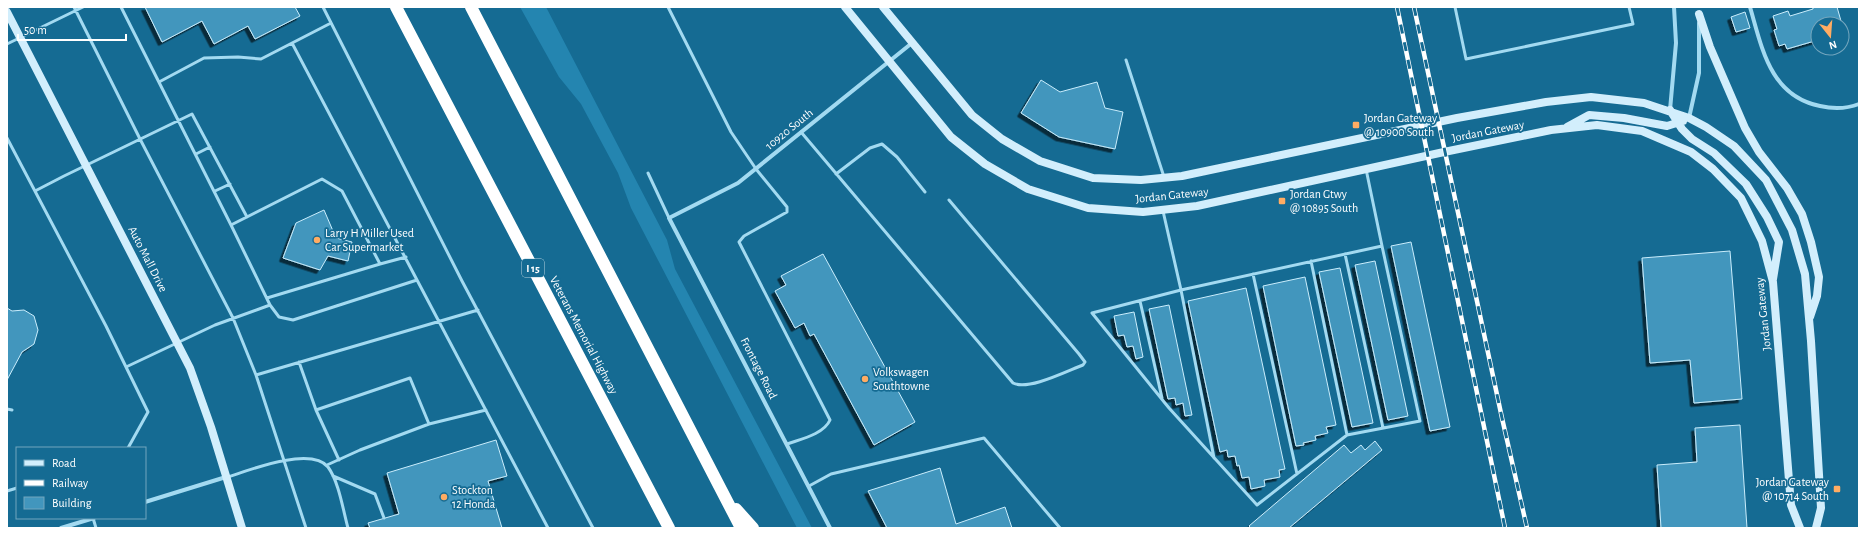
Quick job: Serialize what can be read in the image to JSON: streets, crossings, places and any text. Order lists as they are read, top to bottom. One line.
{"streets":{"highway":["I 15","Veterans Memorial Highway"],"main road":["Jordan Gateway","Auto Mall Drive"],"street":["10920 South","Frontage Road"]},"crossings":[["10920 South","Jordan Gateway"],["10920 South","Frontage Road"]],"places":{"transit":["Jordan Gateway @ 10900 South","Jordan Gtwy @ 10895 South","Jordan Gateway @ 10714 South"],"other":["Larry H Miller Used Car Supermarket","Volkswagen Southtowne","Stockton 12 Honda"]},"legend":["Road","Railway","Building"],"scale_bar":"50 m","north":"bottom"}
